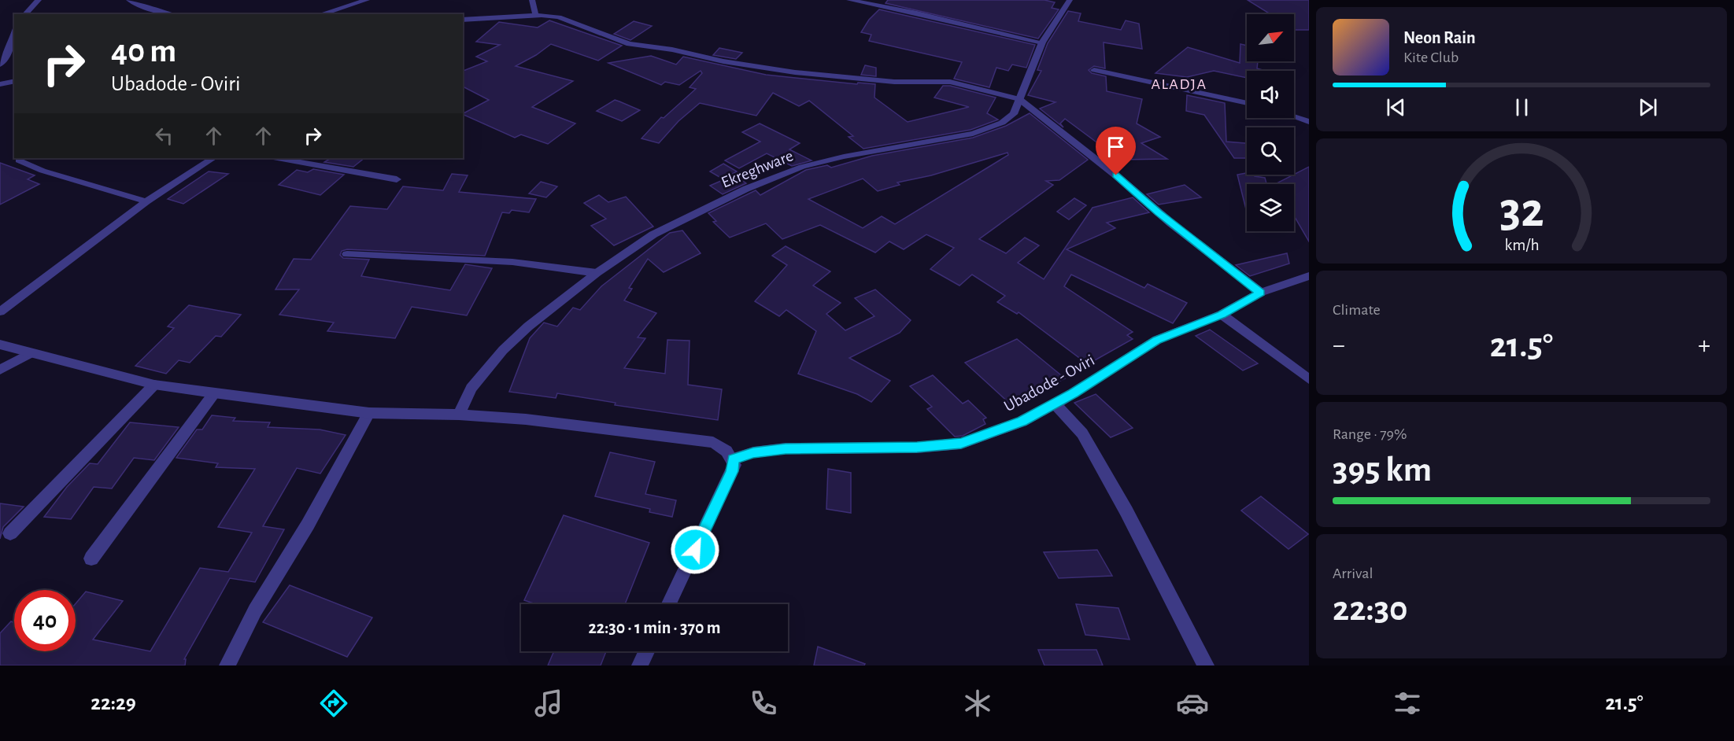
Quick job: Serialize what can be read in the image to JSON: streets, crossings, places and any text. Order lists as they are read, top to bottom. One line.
{"streets":{"street":["Ekreghware","Ubadode - Oviri"]},"districts":["ALADJA"],"north":"top right","page":{"turn":["40 m","Ubadode - Oviri"],"song":["Neon Rain","Kite Club"],"tile":["Climate",["Range · 79%","395 km"],["Arrival","22:30"]],"heat":["−","21.5°","+"],"limit":"40","trip":"22:30 · 1 min · 370 m","tabs":["22:29","21.5°"],"gauge":["32","km/h"]}}
